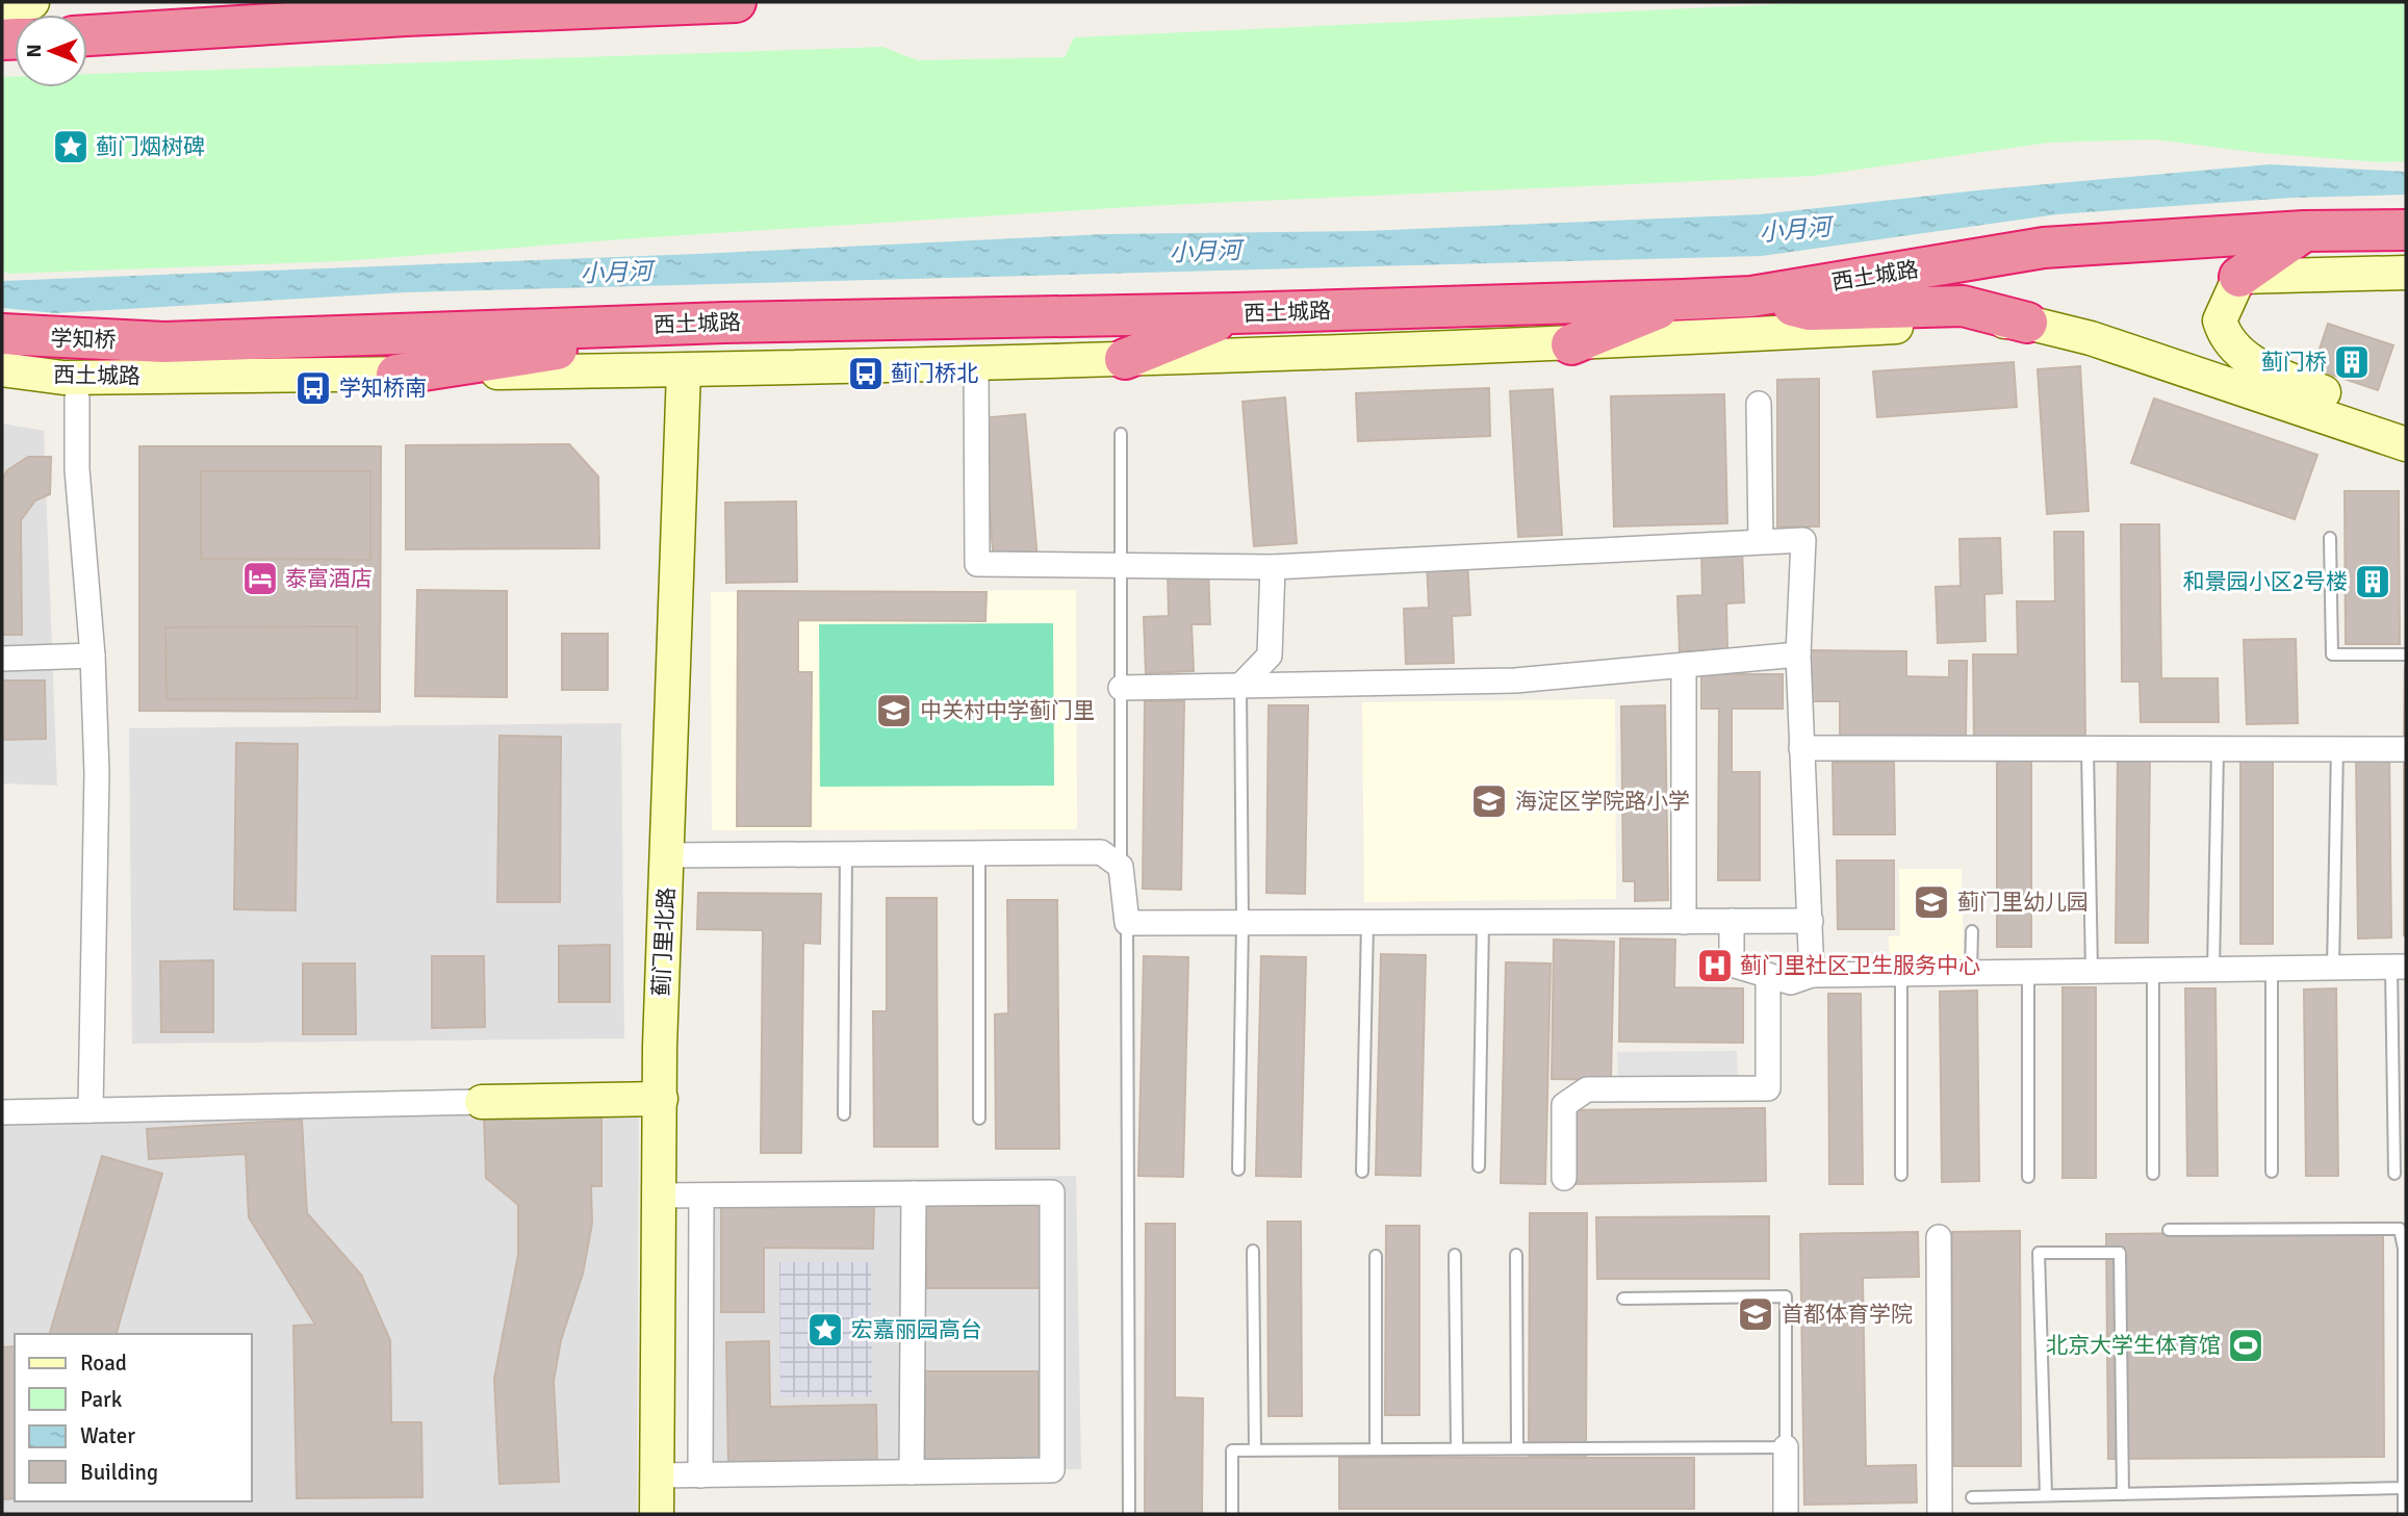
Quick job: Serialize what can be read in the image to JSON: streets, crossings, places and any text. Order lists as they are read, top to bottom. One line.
{"streets":{"highway":["西土城路","学知桥"],"street":["蓟门里北路"]},"crossings":[["西土城路","学知桥"],["西土城路","蓟门里北路"]],"water":["小月河"],"places":{"place":["蓟门烟树碑","宏嘉丽园高台"],"building":["蓟门桥","和景园小区2号楼"],"bus stop":["蓟门桥北","学知桥南"],"hotel":["泰富酒店"],"school or university":["中关村中学蓟门里","海淀区学院路小学","蓟门里幼儿园","首都体育学院"],"hospital":["蓟门里社区卫生服务中心"],"sports":["北京大学生体育馆"]},"legend":["Road","Park","Water","Building"],"north":"left"}
